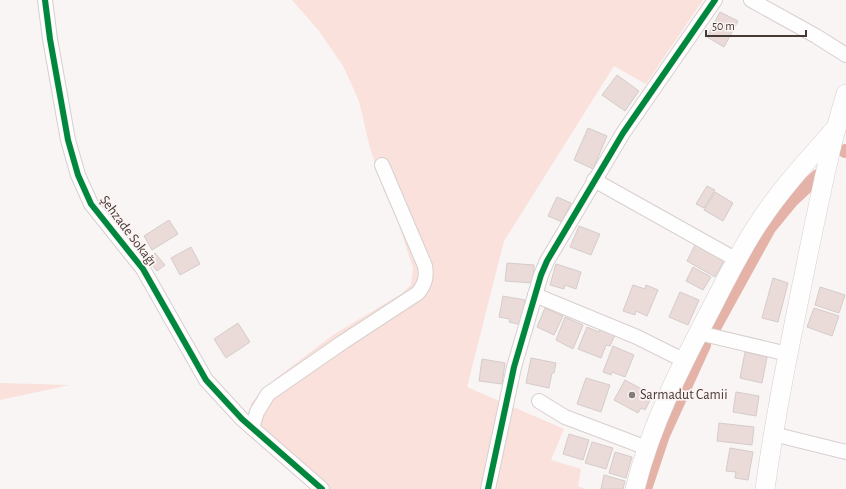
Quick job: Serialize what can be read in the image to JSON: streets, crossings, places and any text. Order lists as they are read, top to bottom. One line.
{"streets":{"street":["Şehzade Sokağı"]},"places":["Sarmadut Camii"],"scale_bar":"50 m"}
